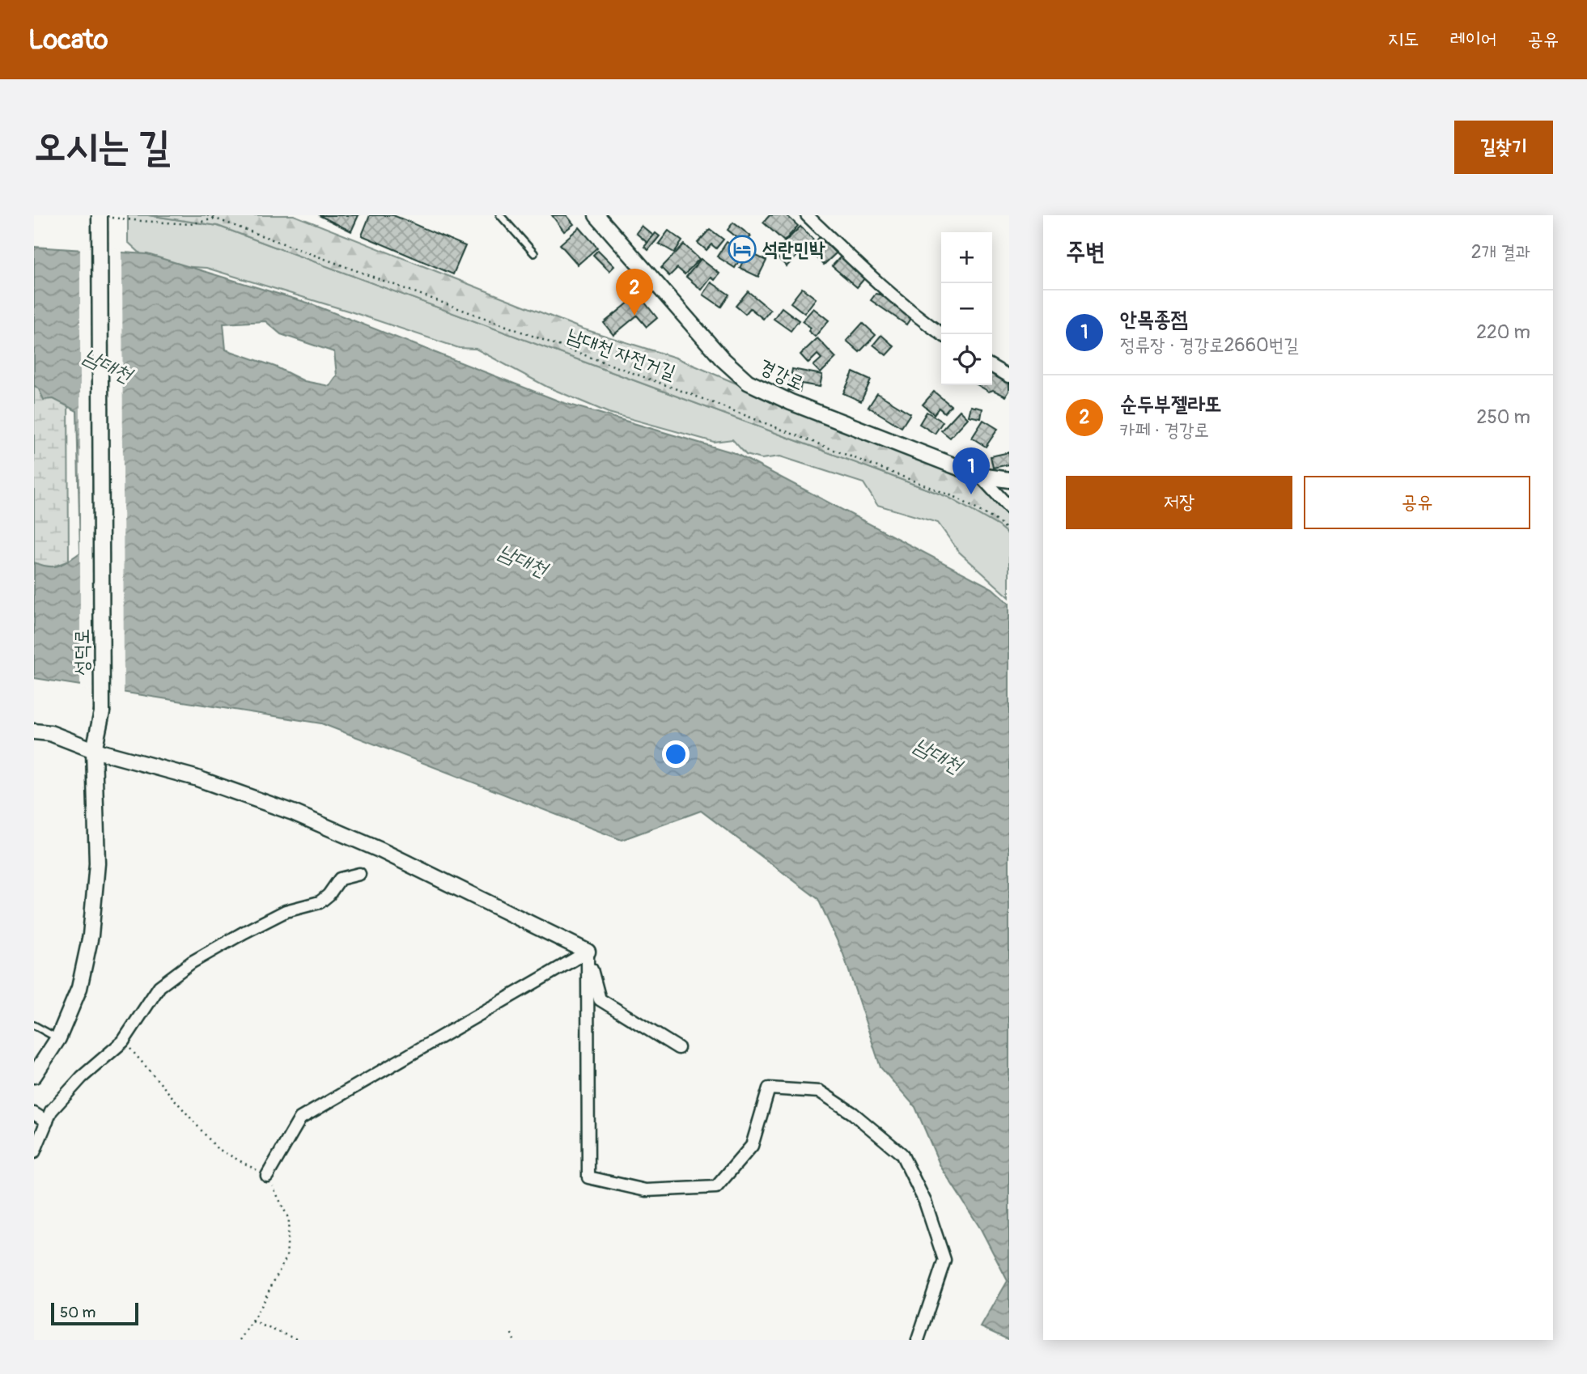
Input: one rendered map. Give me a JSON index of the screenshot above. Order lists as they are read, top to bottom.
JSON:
{
  "streets": {
    "street": ["경강로", "성덕로"],
    "path": ["남대천 자전거길"]
  },
  "water": ["남대천"],
  "places": {
    "hotel": ["석란민박"]
  },
  "scale_bar": "50 m",
  "page": {
    "header": "Locato",
    "nav": ["지도", "레이어", "공유"],
    "buttons": [
      "길찾기",
      ["저장", "공유"]
    ],
    "title": "오시는 길",
    "heading": ["주변", "2개 결과"],
    "map_buttons": ["+", "−"],
    "pins": ["2", "1"],
    "list": [
      {
        "mark": "1",
        "name": "안목종점",
        "note": "정류장 · 경강로2660번길",
        "value": "220 m"
      },
      {
        "mark": "2",
        "name": "순두부젤라또",
        "note": "카페 · 경강로",
        "value": "250 m"
      }
    ],
    "scale": "50 m"
  }
}
